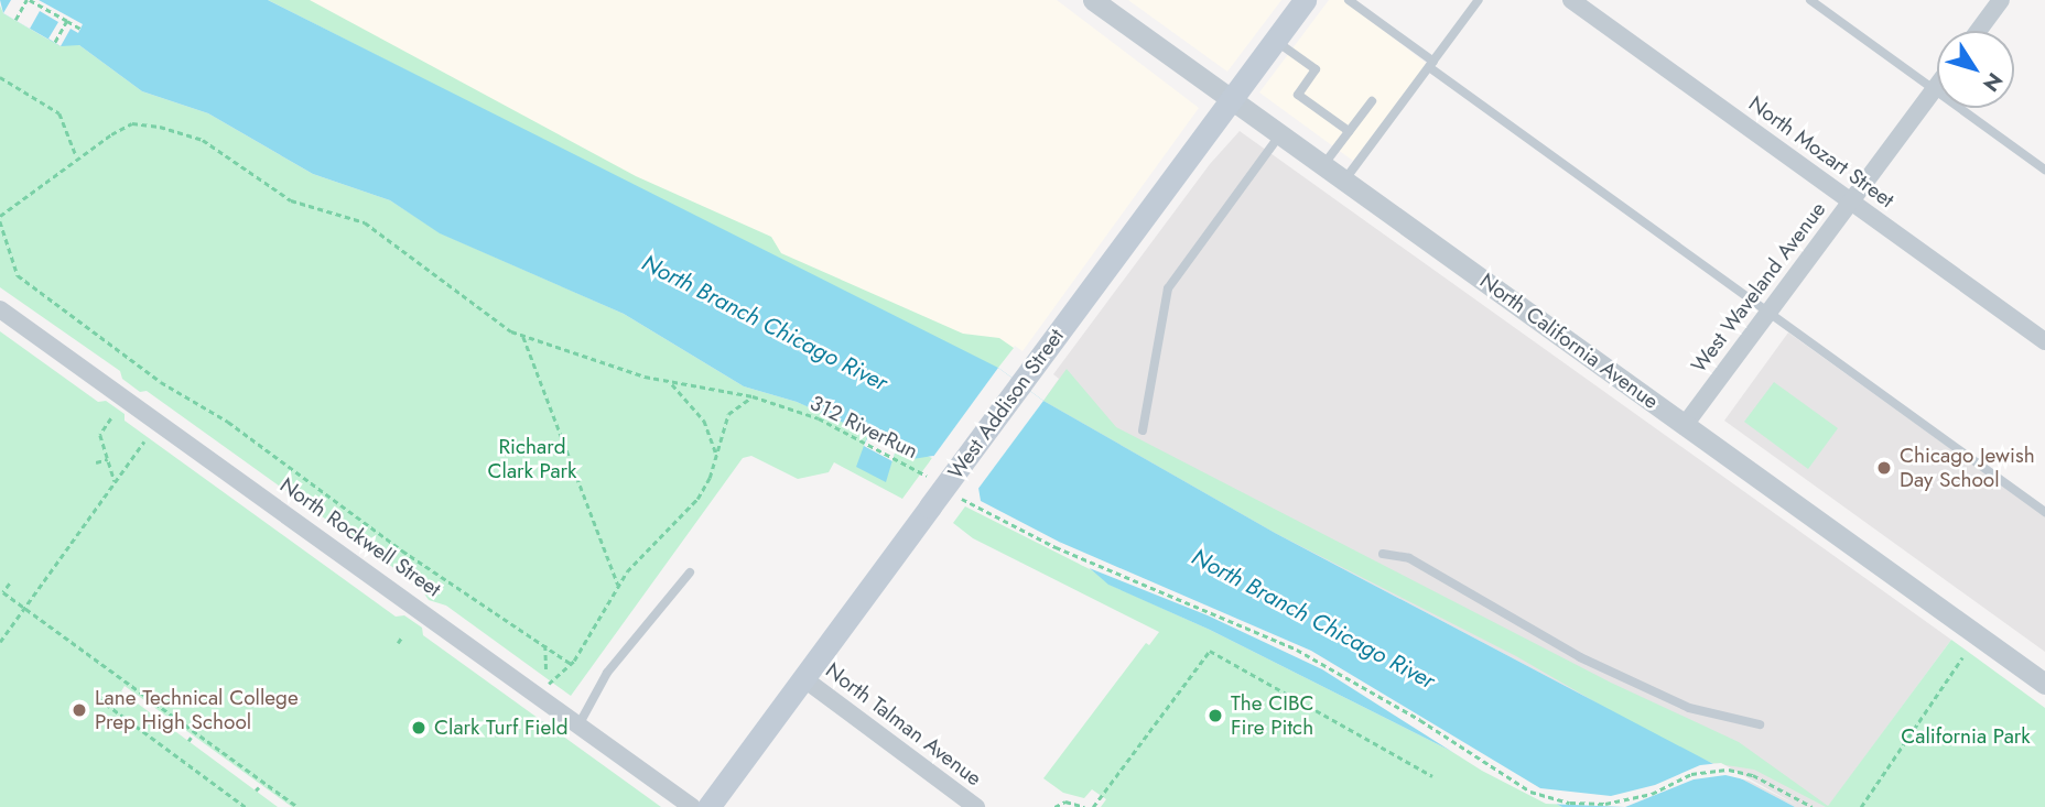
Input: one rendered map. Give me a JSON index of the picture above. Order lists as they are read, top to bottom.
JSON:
{
  "streets": {
    "main road": ["West Addison Street"],
    "street": [
      "North Mozart Street",
      "West Waveland Avenue",
      "North California Avenue",
      "North Rockwell Street",
      "North Talman Avenue"
    ],
    "path": ["312 RiverRun"]
  },
  "crossings": [
    ["North Mozart Street", "West Waveland Avenue"],
    ["West Waveland Avenue", "North California Avenue"],
    ["North California Avenue", "West Addison Street"],
    ["West Addison Street", "North Talman Avenue"]
  ],
  "water": ["North Branch Chicago River"],
  "parks": ["Richard Clark Park", "California Park"],
  "places": [
    "Chicago Jewish Day School",
    "Lane Technical College Prep High School",
    "The CIBC Fire Pitch",
    "Clark Turf Field"
  ],
  "north": "bottom right"
}
